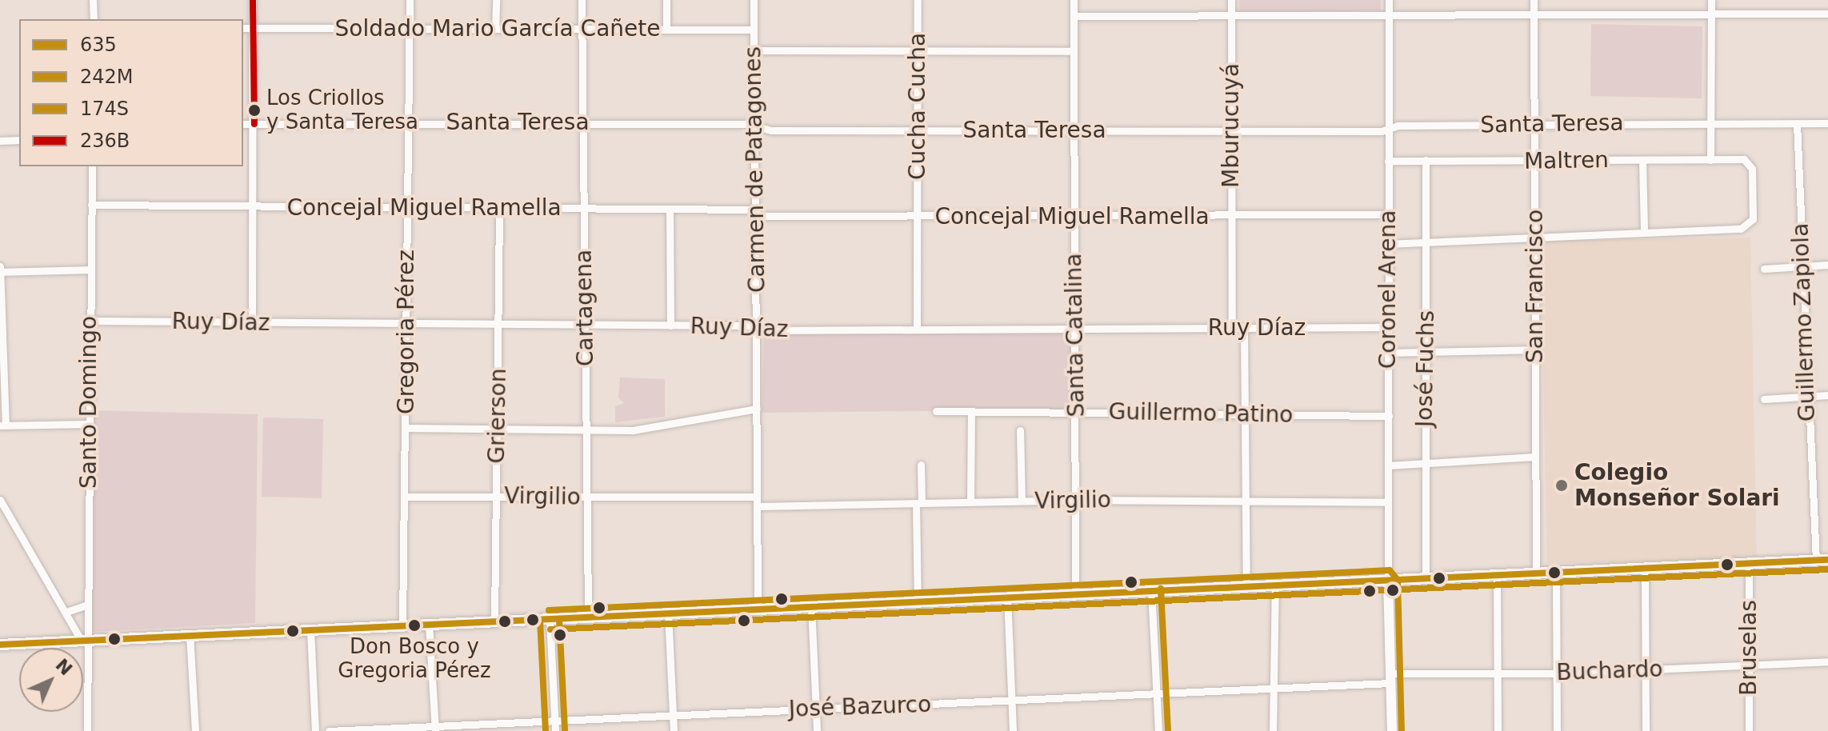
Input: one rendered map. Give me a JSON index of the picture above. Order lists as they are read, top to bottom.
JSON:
{
  "streets": {
    "street": [
      "Soldado Mario García Cañete",
      "Cucha Cucha",
      "Santa Teresa",
      "Mburucuyá",
      "Maltren",
      "Carmen de Patagones",
      "Concejal Miguel Ramella",
      "San Francisco",
      "Coronel Arena",
      "Cartagena",
      "Ruy Díaz",
      "Guillermo Zapiola",
      "Gregoria Pérez",
      "Santa Catalina",
      "José Fuchs",
      "Santo Domingo",
      "Guillermo Patino",
      "Grierson",
      "Virgilio",
      "Bruselas",
      "Buchardo",
      "José Bazurco"
    ]
  },
  "crossings": [
    ["Soldado Mario García Cañete", "Carmen de Patagones"],
    ["Soldado Mario García Cañete", "Cartagena"],
    ["Soldado Mario García Cañete", "Gregoria Pérez"],
    ["Cucha Cucha", "Santa Teresa"],
    ["Cucha Cucha", "Concejal Miguel Ramella"],
    ["Cucha Cucha", "Ruy Díaz"],
    ["Santa Teresa", "Mburucuyá"],
    ["Santa Teresa", "Carmen de Patagones"],
    ["Santa Teresa", "San Francisco"],
    ["Santa Teresa", "Coronel Arena"],
    ["Santa Teresa", "Cartagena"],
    ["Santa Teresa", "Guillermo Zapiola"],
    ["Santa Teresa", "Gregoria Pérez"],
    ["Santa Teresa", "Santa Catalina"],
    ["Mburucuyá", "Concejal Miguel Ramella"],
    ["Mburucuyá", "Ruy Díaz"],
    ["Maltren", "San Francisco"],
    ["Maltren", "Coronel Arena"],
    ["Maltren", "José Fuchs"],
    ["Carmen de Patagones", "Concejal Miguel Ramella"],
    ["Carmen de Patagones", "Ruy Díaz"],
    ["Carmen de Patagones", "Virgilio"],
    ["Concejal Miguel Ramella", "Coronel Arena"],
    ["Concejal Miguel Ramella", "Cartagena"],
    ["Concejal Miguel Ramella", "Gregoria Pérez"],
    ["Concejal Miguel Ramella", "Santa Catalina"],
    ["Concejal Miguel Ramella", "Santo Domingo"],
    ["Concejal Miguel Ramella", "Grierson"],
    ["Coronel Arena", "Ruy Díaz"],
    ["Coronel Arena", "Guillermo Patino"],
    ["Coronel Arena", "Virgilio"],
    ["Cartagena", "Ruy Díaz"],
    ["Cartagena", "Virgilio"],
    ["Ruy Díaz", "Gregoria Pérez"],
    ["Ruy Díaz", "Santa Catalina"],
    ["Ruy Díaz", "Santo Domingo"],
    ["Ruy Díaz", "Grierson"],
    ["Gregoria Pérez", "Virgilio"],
    ["Santa Catalina", "Guillermo Patino"],
    ["Santa Catalina", "Virgilio"],
    ["Grierson", "Virgilio"],
    ["Bruselas", "Buchardo"],
    ["Buchardo", "José Bazurco"]
  ],
  "places": ["Los Criollos y Santa Teresa", "Colegio Monseñor Solari", "Don Bosco y Gregoria Pérez"],
  "lines": [
    "transit line 236B",
    "transit line 635",
    "transit line 242M",
    "transit line 174S"
  ],
  "legend": [
    "635",
    "242M",
    "174S",
    "236B"
  ],
  "north": "top right"
}
